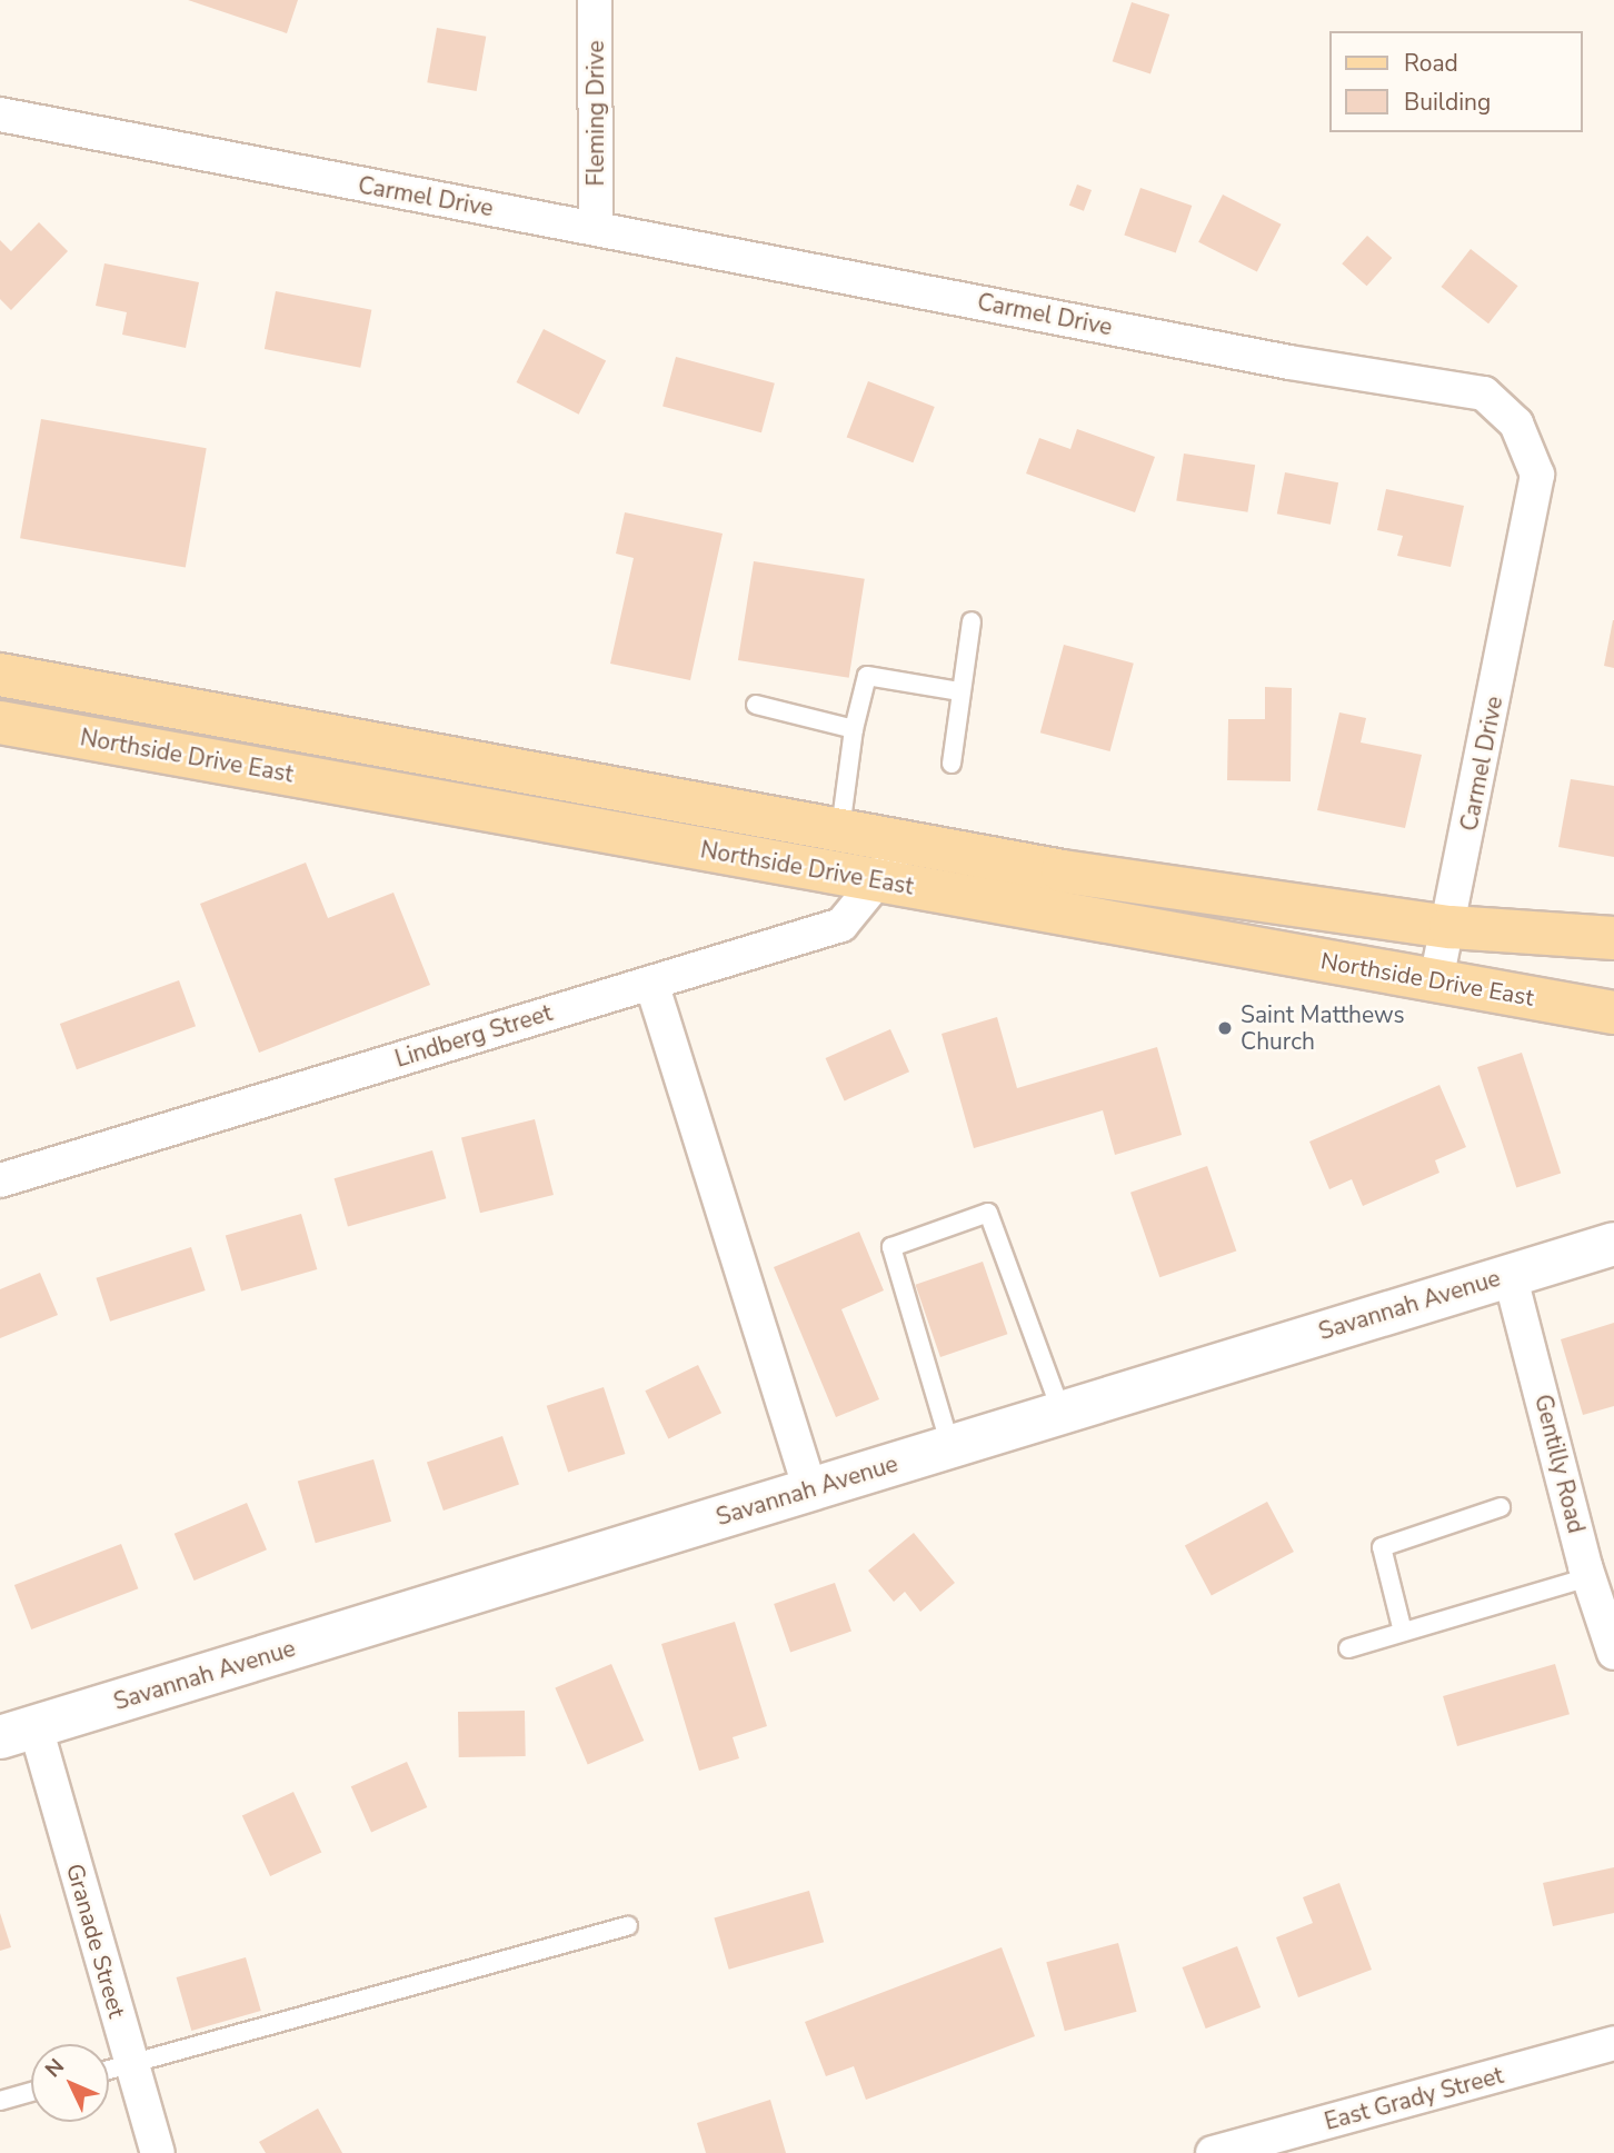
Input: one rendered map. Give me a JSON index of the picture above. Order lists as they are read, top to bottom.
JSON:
{
  "streets": {
    "main road": ["Northside Drive East"],
    "street": [
      "Fleming Drive",
      "Carmel Drive",
      "Lindberg Street",
      "Savannah Avenue",
      "Gentilly Road",
      "Granade Street",
      "East Grady Street"
    ]
  },
  "crossings": [
    ["Fleming Drive", "Carmel Drive"],
    ["Carmel Drive", "Northside Drive East"],
    ["Northside Drive East", "Lindberg Street"],
    ["Savannah Avenue", "Gentilly Road"],
    ["Savannah Avenue", "Granade Street"]
  ],
  "places": ["Saint Matthews Church"],
  "legend": ["Road", "Building"],
  "north": "top left"
}
